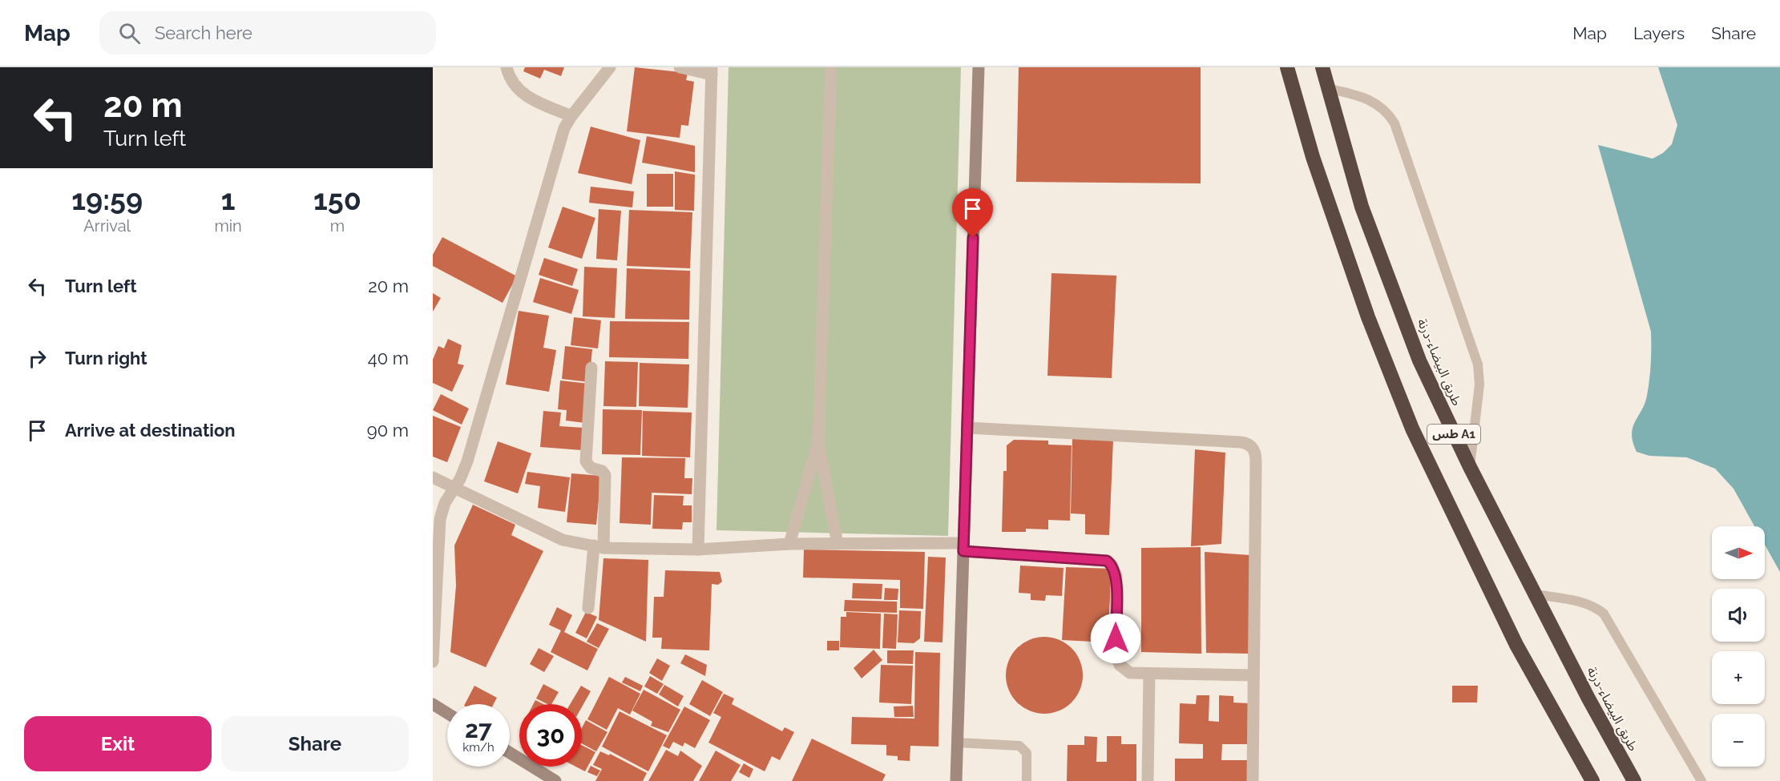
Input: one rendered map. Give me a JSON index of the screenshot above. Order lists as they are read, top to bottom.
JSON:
{
  "streets": {
    "highway": ["طريق البيضاء-درنة", "طس A1"]
  },
  "north": "right",
  "page": {
    "header": "Map",
    "search": "Search here",
    "nav": ["Map", "Layers", "Share"],
    "turn": ["20 m", "Turn left"],
    "eta": [
      "19:59",
      "Arrival",
      "1",
      "min",
      "150",
      "m"
    ],
    "list": [
      {
        "name": "Turn left",
        "value": "20 m"
      },
      {
        "name": "Turn right",
        "value": "40 m"
      },
      {
        "name": "Arrive at destination",
        "value": "90 m"
      }
    ],
    "map_buttons": ["+", "−"],
    "speed": "27 km/h",
    "limit": "30",
    "buttons": ["Exit", "Share"]
  }
}
